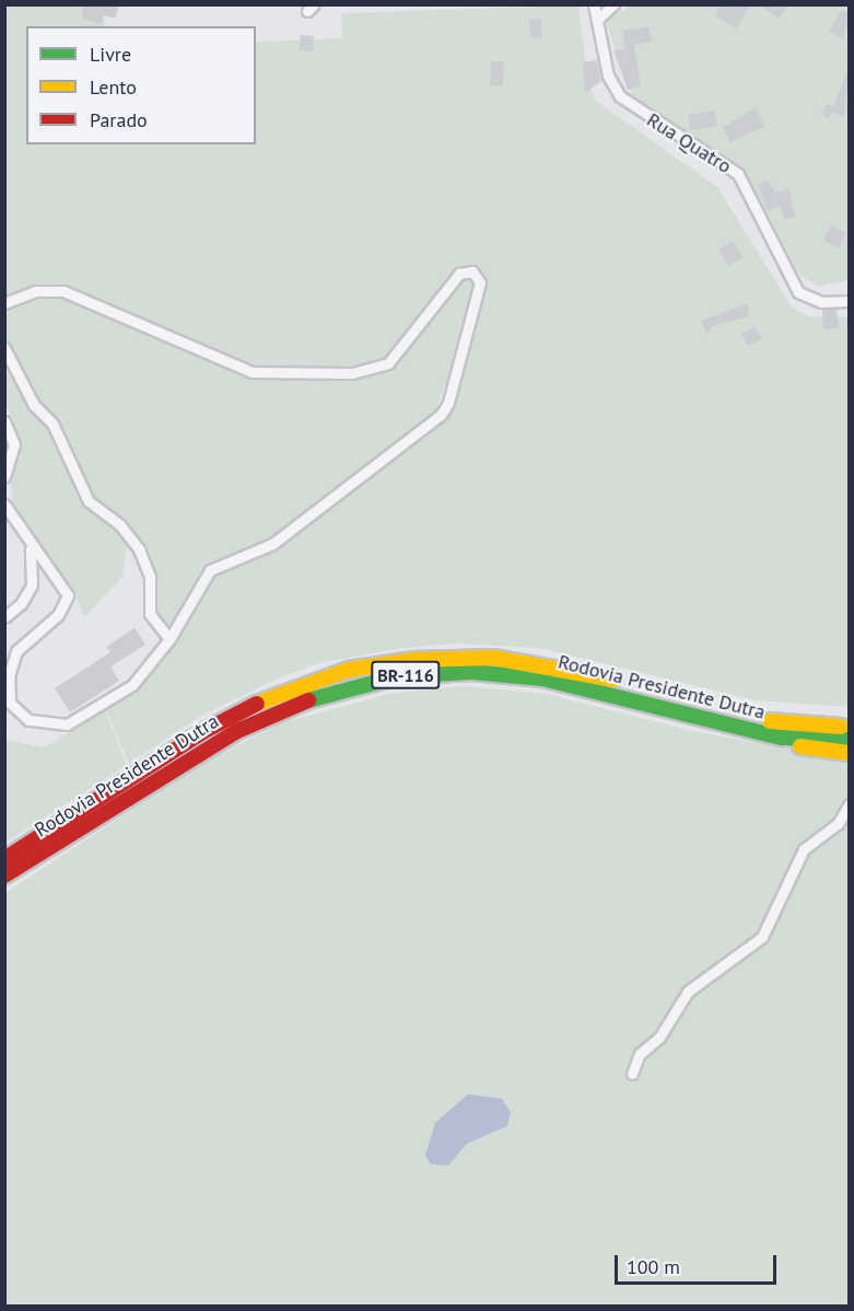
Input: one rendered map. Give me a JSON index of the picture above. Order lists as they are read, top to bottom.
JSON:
{
  "streets": {
    "main road": ["BR-116", "Rodovia Presidente Dutra"],
    "street": ["Rua Quatro"]
  },
  "legend": ["Livre", "Lento", "Parado"],
  "scale_bar": "100 m"
}
